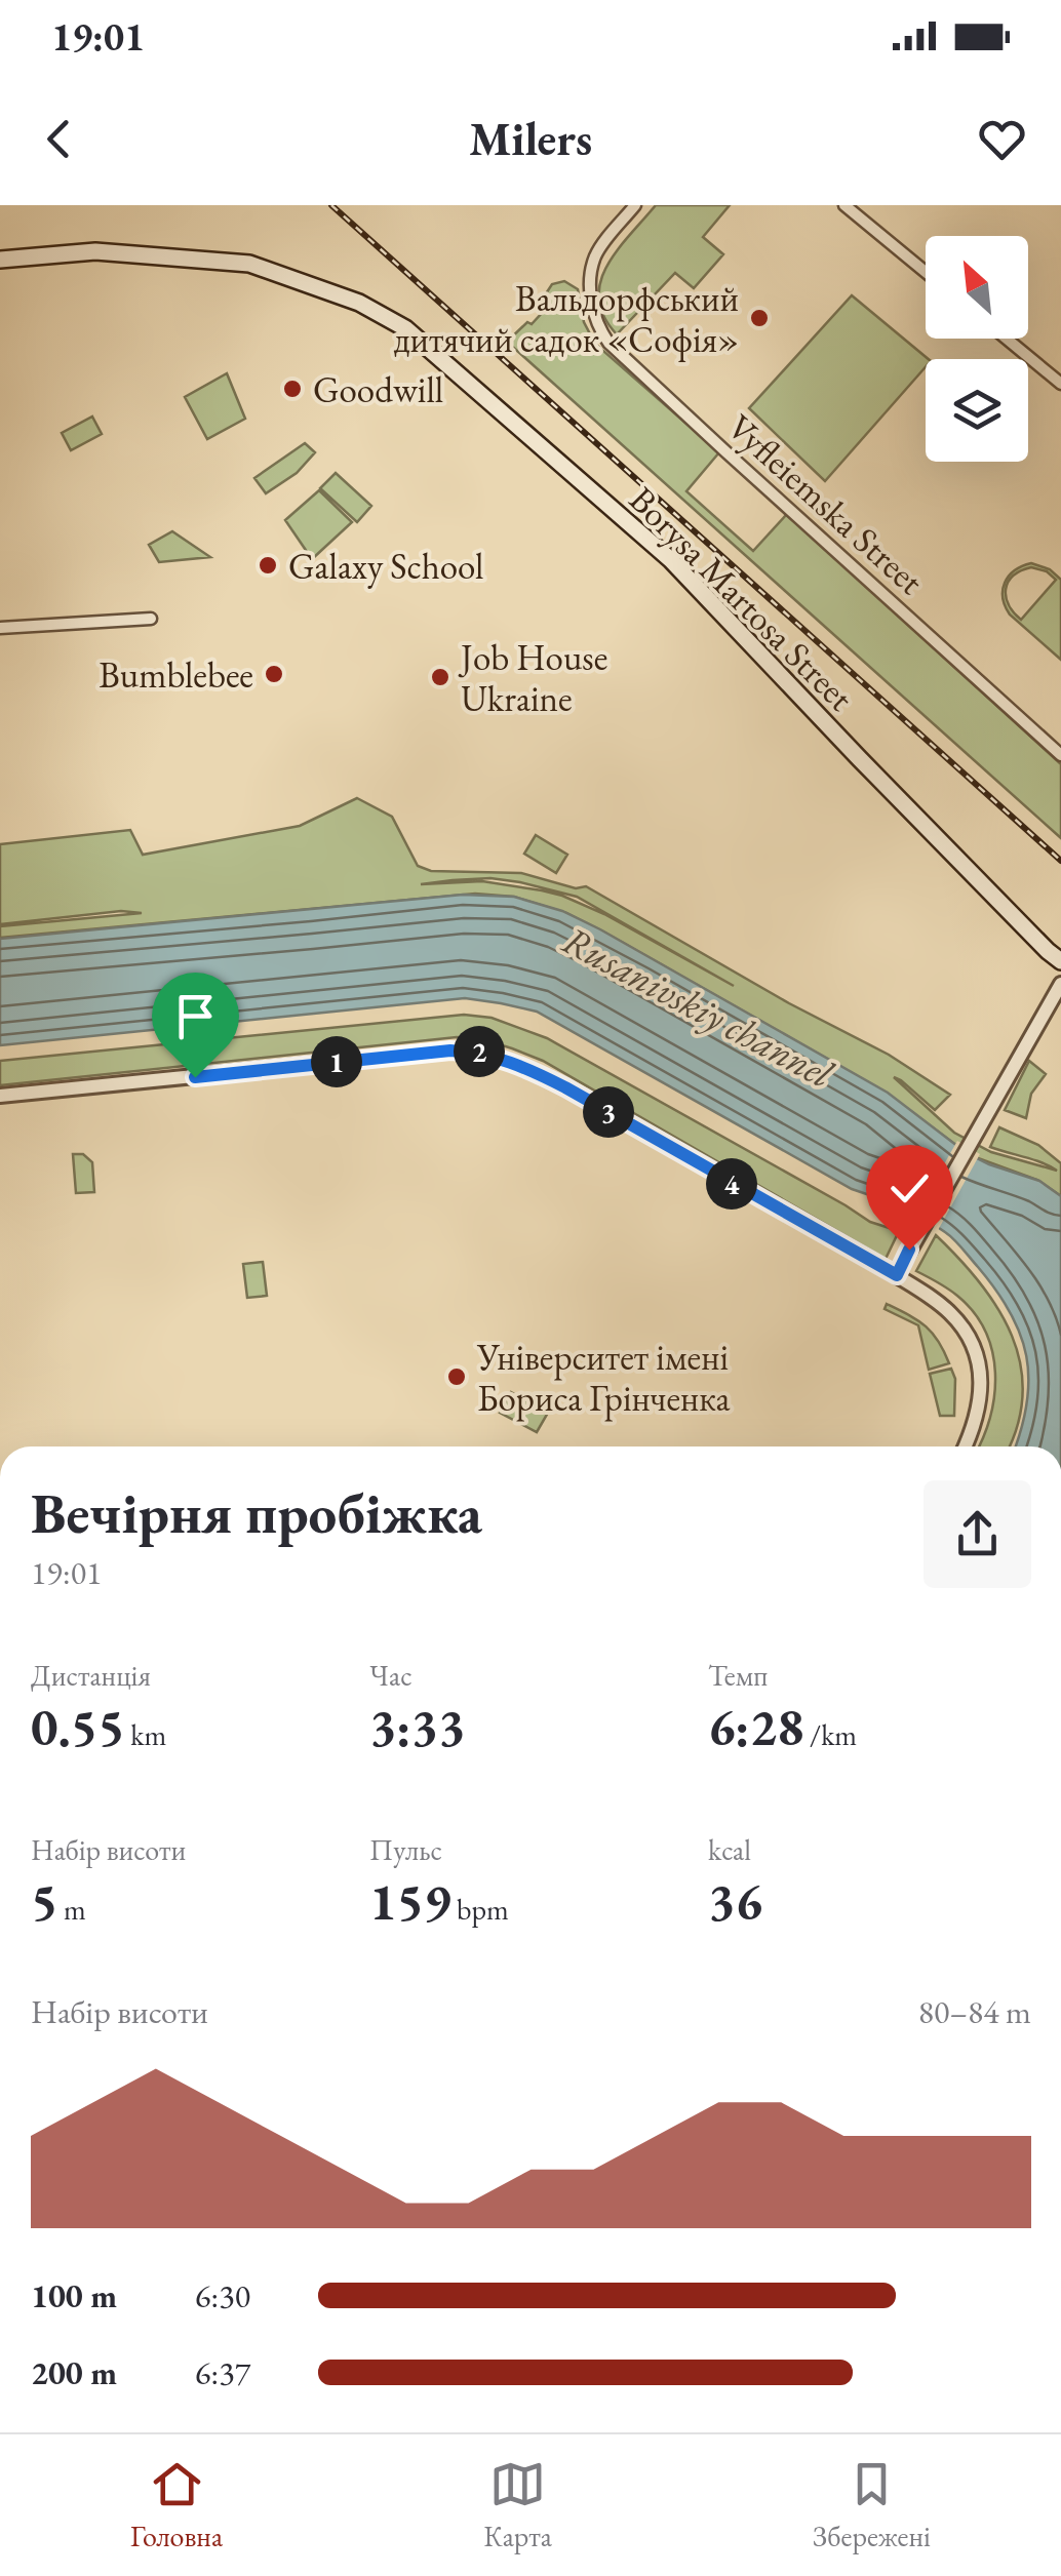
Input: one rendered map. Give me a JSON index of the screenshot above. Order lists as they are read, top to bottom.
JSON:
{
  "streets": {
    "main road": ["Borysa Martosa Street"],
    "street": ["Vyfleiemska Street"]
  },
  "water": ["Rusanivskiy channel"],
  "places": [
    "Вальдорфський дитячий садок «Софія»",
    "Goodwill",
    "Galaxy School",
    "Bumblebee",
    "Job House Ukraine",
    "Університет імені Бориса Грінченка"
  ],
  "north": "top left",
  "page": {
    "status": "19:01",
    "header": "Milers",
    "pins": [
      "2",
      "1",
      "3",
      "4"
    ],
    "heading": ["Вечірня пробіжка", "19:01"],
    "stats": [
      ["Дистанція", "0.55 km"],
      ["Час", "3:33"],
      ["Темп", "6:28 /km"],
      ["Набір висоти", "5 m"],
      ["Пульс", "159 bpm"],
      ["kcal", "36"]
    ],
    "chart": ["Набір висоти", "80–84 m"],
    "list": [
      {
        "name": "100 m",
        "note": "6:30"
      },
      {
        "name": "200 m",
        "note": "6:37"
      }
    ],
    "tabs": ["Головна", "Карта", "Збережені"]
  }
}
